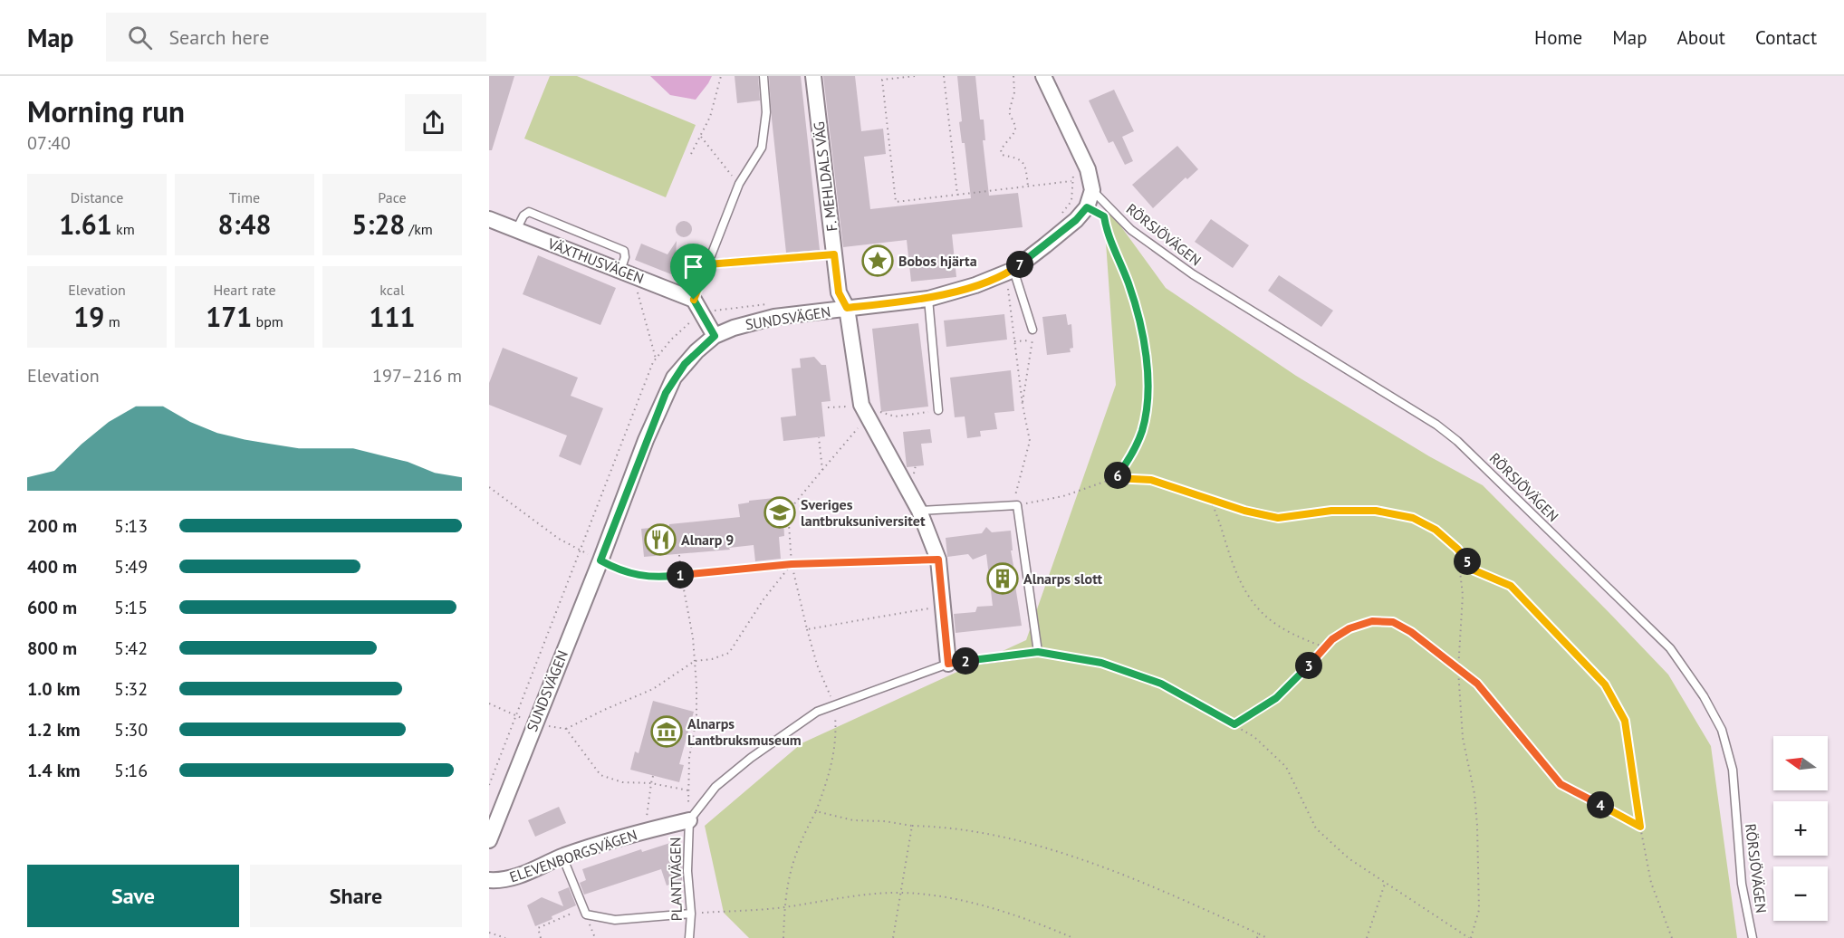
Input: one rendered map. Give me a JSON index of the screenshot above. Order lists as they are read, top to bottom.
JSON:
{
  "streets": {
    "street": [
      "F. MEHLDALS VÄG",
      "VÄXTHUSVÄGEN",
      "SUNDSVÄGEN",
      "ELEVENBORGSVÄGEN"
    ],
    "lane": ["RÖRSJÖVÄGEN", "PLANTVÄGEN"]
  },
  "crossings": [
    ["F. MEHLDALS VÄG", "SUNDSVÄGEN"],
    ["RÖRSJÖVÄGEN", "SUNDSVÄGEN"],
    ["ELEVENBORGSVÄGEN", "PLANTVÄGEN"]
  ],
  "places": {
    "place": ["Bobos hjärta"],
    "school or university": ["Sveriges lantbruksuniversitet"],
    "restaurant": ["Alnarp 9"],
    "building": ["Alnarps slott"],
    "museum": ["Alnarps Lantbruksmuseum"]
  },
  "north": "left",
  "page": {
    "header": "Map",
    "search": "Search here",
    "nav": [
      "Home",
      "Map",
      "About",
      "Contact"
    ],
    "heading": ["Morning run", "07:40"],
    "stats": [
      ["Distance", "1.61 km"],
      ["Time", "8:48"],
      ["Pace", "5:28 /km"],
      ["Elevation", "19 m"],
      ["Heart rate", "171 bpm"],
      ["kcal", "111"]
    ],
    "pins": [
      "7",
      "6",
      "5",
      "1",
      "2",
      "3",
      "4"
    ],
    "chart": ["Elevation", "197–216 m"],
    "list": [
      {
        "name": "200 m",
        "note": "5:13"
      },
      {
        "name": "400 m",
        "note": "5:49"
      },
      {
        "name": "600 m",
        "note": "5:15"
      },
      {
        "name": "800 m",
        "note": "5:42"
      },
      {
        "name": "1.0 km",
        "note": "5:32"
      },
      {
        "name": "1.2 km",
        "note": "5:30"
      },
      {
        "name": "1.4 km",
        "note": "5:16"
      }
    ],
    "map_buttons": ["+", "−"],
    "buttons": ["Save", "Share"]
  }
}
